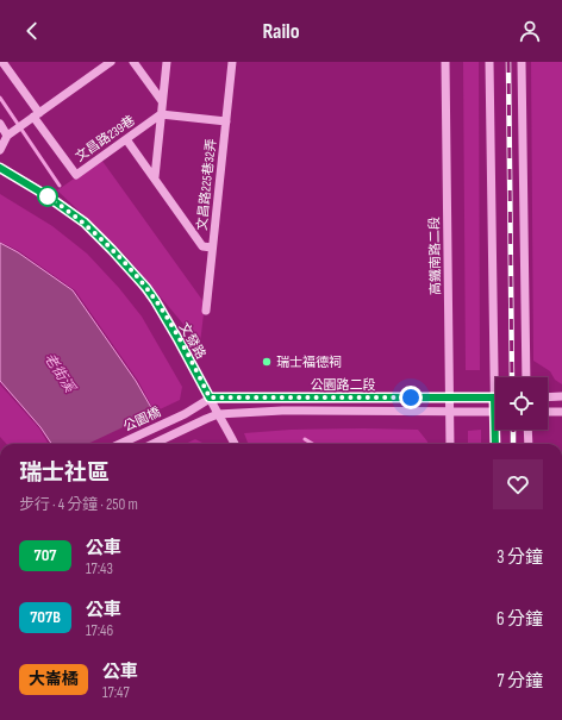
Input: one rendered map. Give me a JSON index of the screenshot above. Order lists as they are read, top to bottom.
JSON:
{
  "streets": {
    "street": [
      "文昌路239巷",
      "文昌路225巷32弄",
      "高鐵南路二段",
      "文發路",
      "公園路二段",
      "公園橋"
    ]
  },
  "crossings": [
    ["高鐵南路二段", "公園路二段"],
    ["文發路", "公園路二段"],
    ["文發路", "公園橋"],
    ["公園路二段", "公園橋"]
  ],
  "water": ["老街溪"],
  "places": ["瑞士福德祠"],
  "lines": ["bus line 707"],
  "page": {
    "header": "Railo",
    "heading": ["瑞士社區", "步行 · 4 分鐘 · 250 m"],
    "list": [
      {
        "mark": "707",
        "name": "公車",
        "note": "17:43",
        "value": "3 分鐘"
      },
      {
        "mark": "707B",
        "name": "公車",
        "note": "17:46",
        "value": "6 分鐘"
      },
      {
        "mark": "大崙橘",
        "name": "公車",
        "note": "17:47",
        "value": "7 分鐘"
      }
    ]
  }
}
